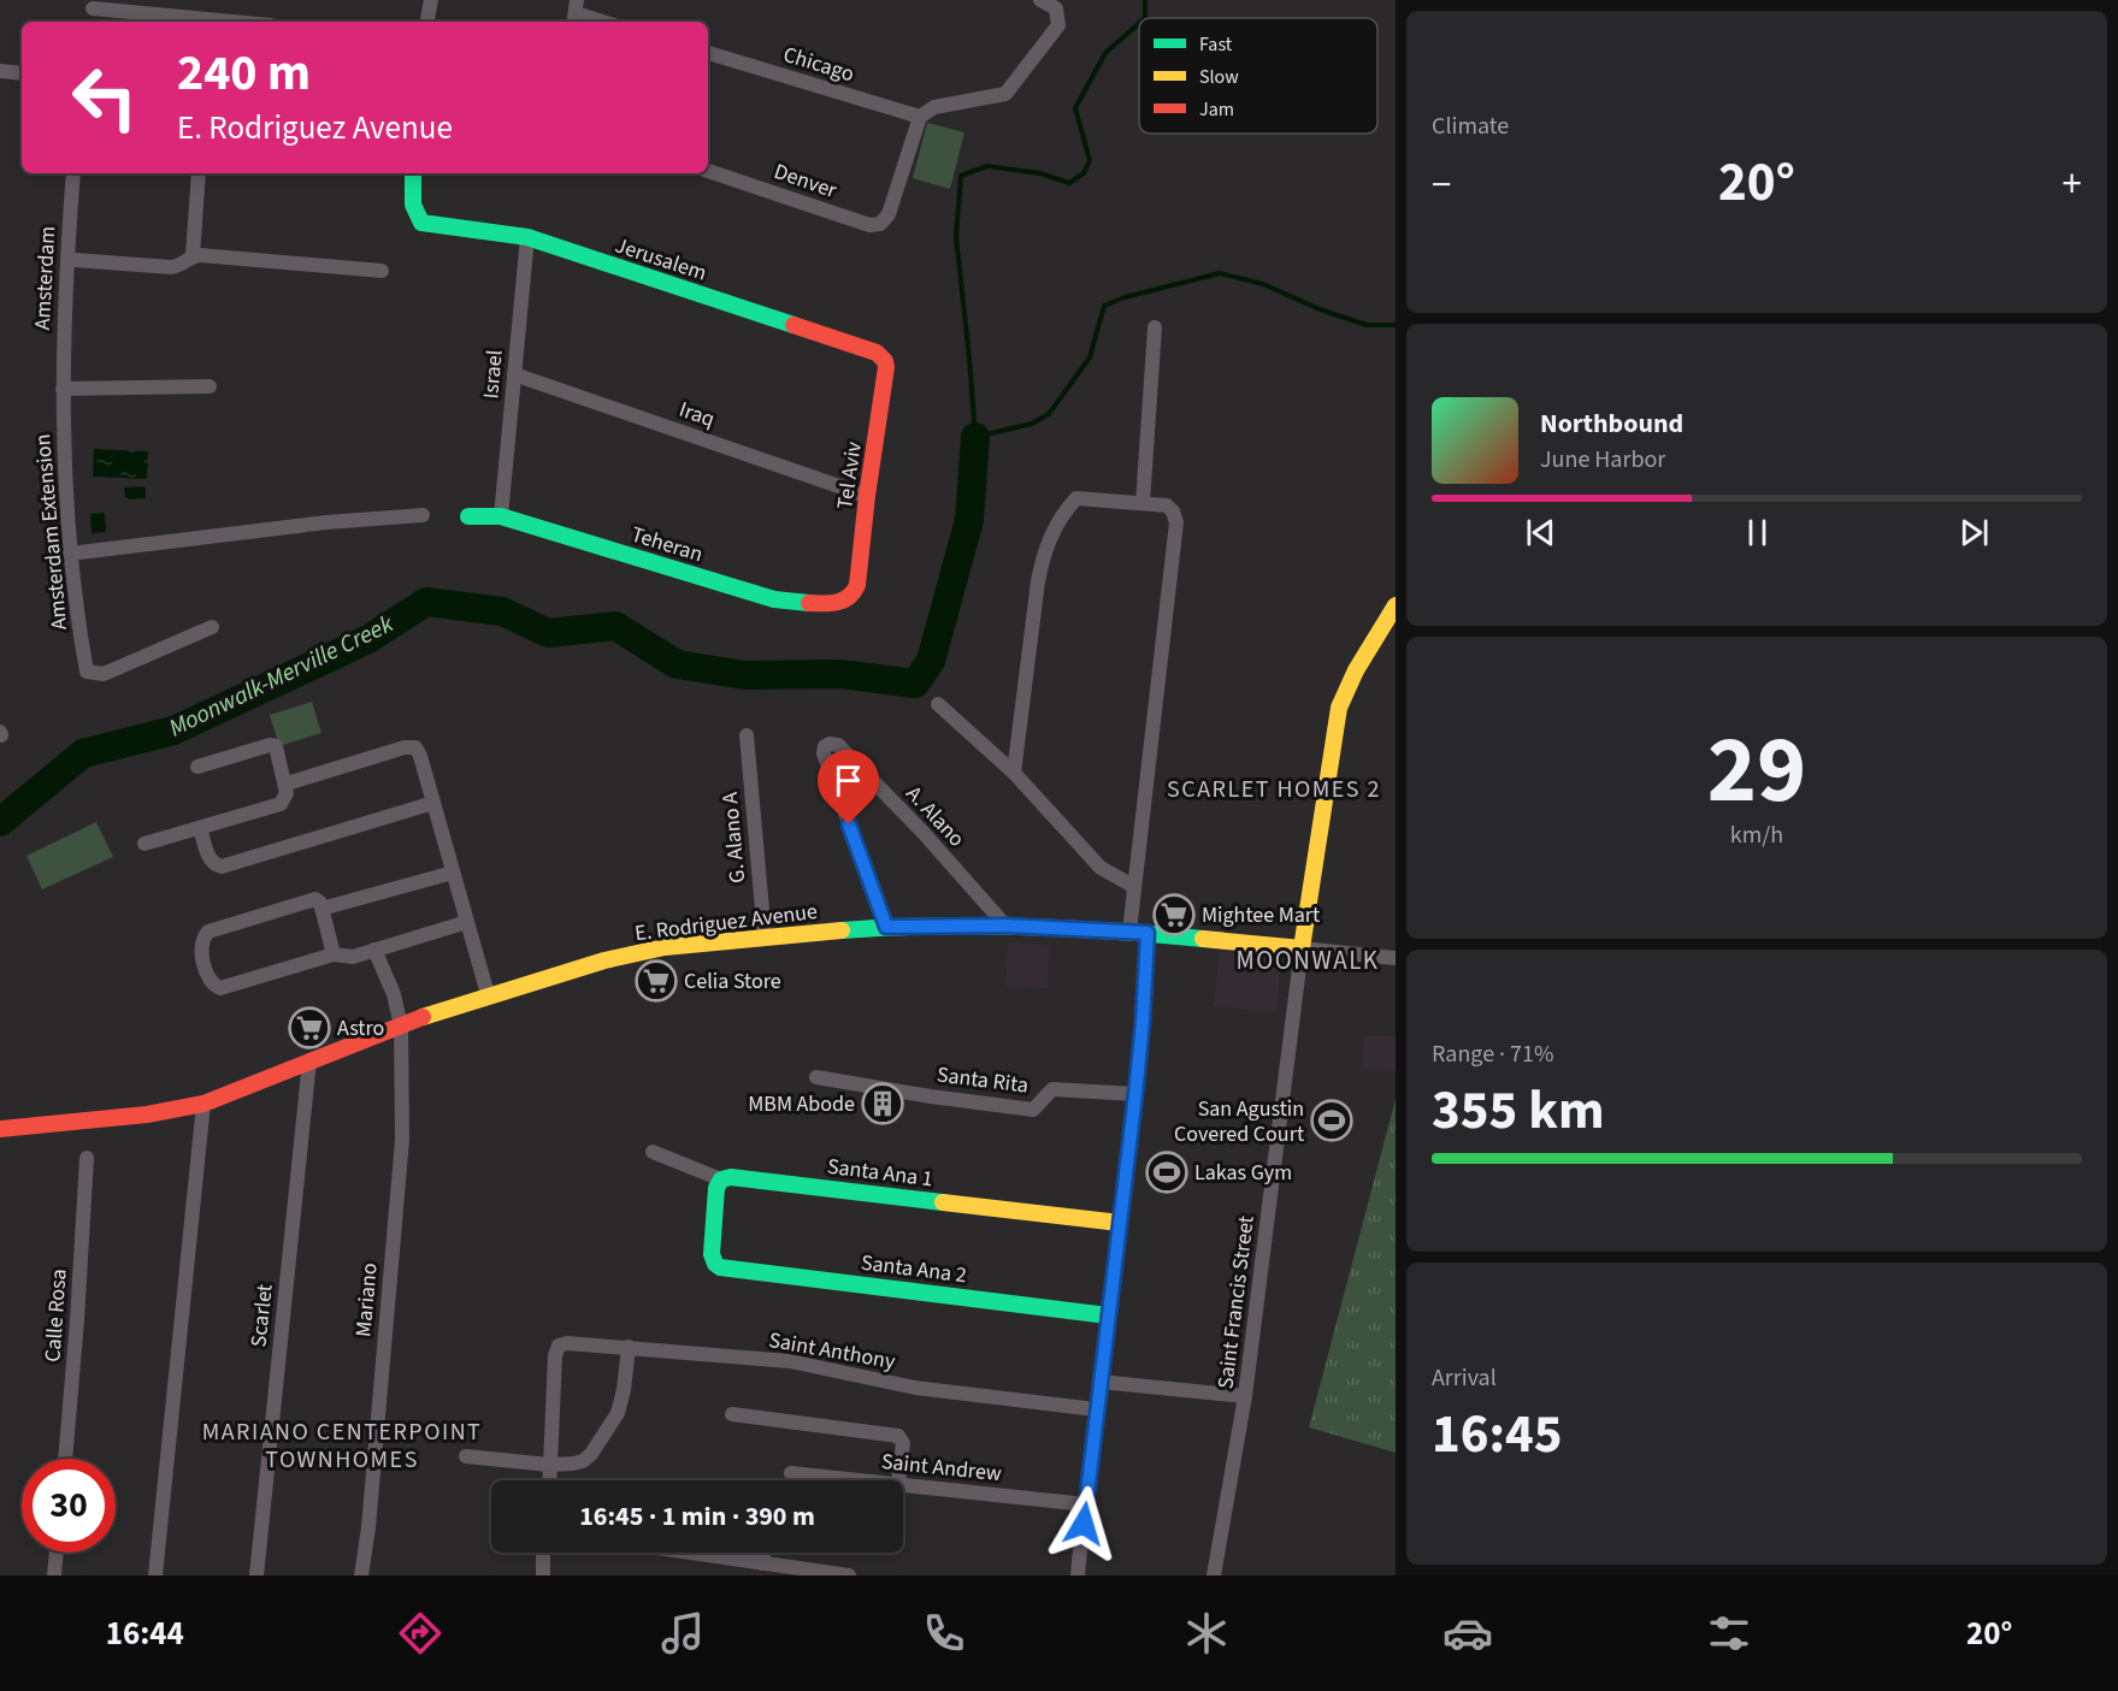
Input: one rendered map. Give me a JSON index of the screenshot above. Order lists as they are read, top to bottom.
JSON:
{
  "streets": {
    "street": [
      "Chicago",
      "Denver",
      "Jerusalem",
      "Amsterdam",
      "Israel",
      "Iraq",
      "Tel Aviv",
      "Amsterdam Extension",
      "Teheran",
      "A. Alano",
      "G. Alano A",
      "E. Rodriguez Avenue",
      "Santa Rita",
      "Santa Ana 1",
      "Santa Ana 2",
      "Mariano",
      "Saint Francis Street",
      "Calle Rosa",
      "Scarlet",
      "Saint Anthony",
      "Saint Andrew"
    ]
  },
  "crossings": [
    ["Chicago", "Denver"],
    ["Jerusalem", "Israel"],
    ["Jerusalem", "Tel Aviv"],
    ["Amsterdam", "Amsterdam Extension"],
    ["Israel", "Iraq"],
    ["Israel", "Teheran"],
    ["Iraq", "Tel Aviv"],
    ["Tel Aviv", "Teheran"],
    ["A. Alano", "E. Rodriguez Avenue"],
    ["G. Alano A", "E. Rodriguez Avenue"],
    ["E. Rodriguez Avenue", "Mariano"],
    ["E. Rodriguez Avenue", "Saint Francis Street"],
    ["E. Rodriguez Avenue", "Scarlet"],
    ["Santa Ana 1", "Santa Ana 2"]
  ],
  "districts": ["SCARLET HOMES 2", "MOONWALK", "MARIANO CENTERPOINT TOWNHOMES"],
  "water": ["Moonwalk-Merville Creek"],
  "places": {
    "supermarket": ["Mightee Mart", "Celia Store", "Astro"],
    "building": ["MBM Abode"],
    "sports": ["San Agustin Covered Court", "Lakas Gym"]
  },
  "legend": ["Fast", "Slow", "Jam"],
  "page": {
    "tile": [
      "Climate",
      ["29", "km/h"],
      ["Range · 71%", "355 km"],
      ["Arrival", "16:45"]
    ],
    "turn": ["240 m", "E. Rodriguez Avenue"],
    "heat": ["−", "20°", "+"],
    "song": ["Northbound", "June Harbor"],
    "limit": "30",
    "trip": "16:45 · 1 min · 390 m",
    "tabs": ["16:44", "20°"]
  }
}
